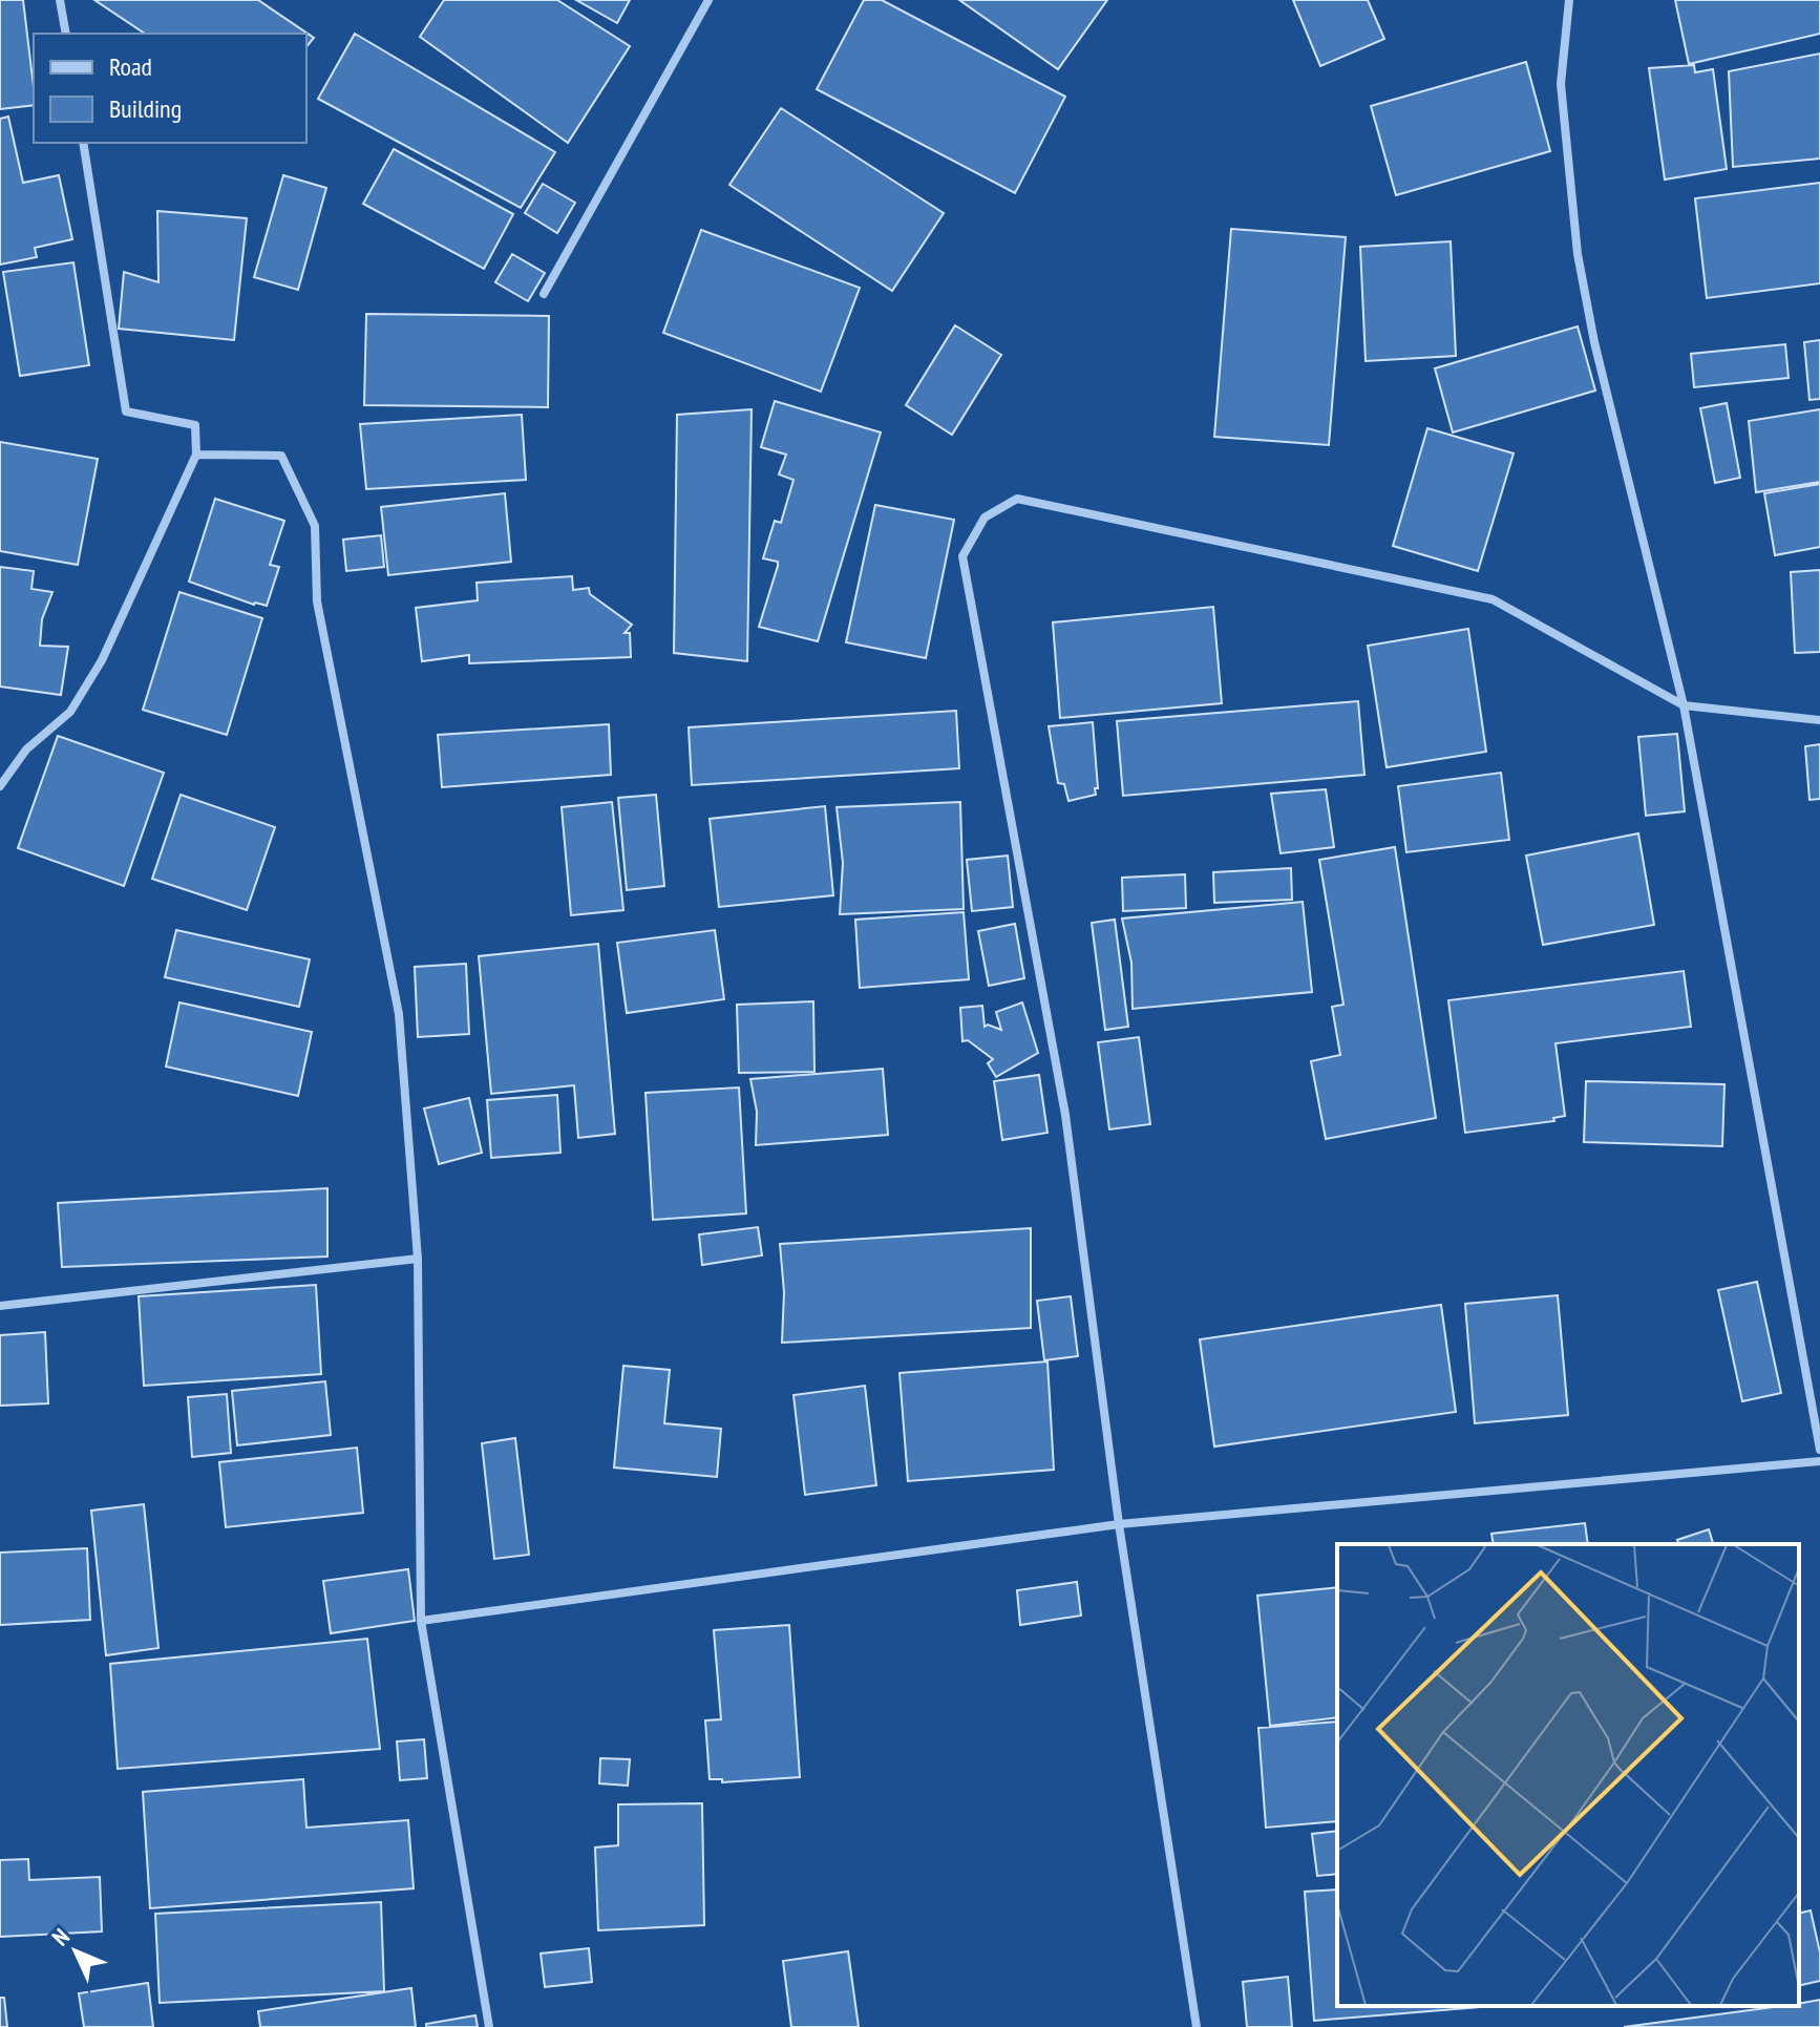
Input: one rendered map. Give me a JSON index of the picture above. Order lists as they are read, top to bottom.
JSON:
{
  "legend": ["Road", "Building"],
  "north": "top left"
}
